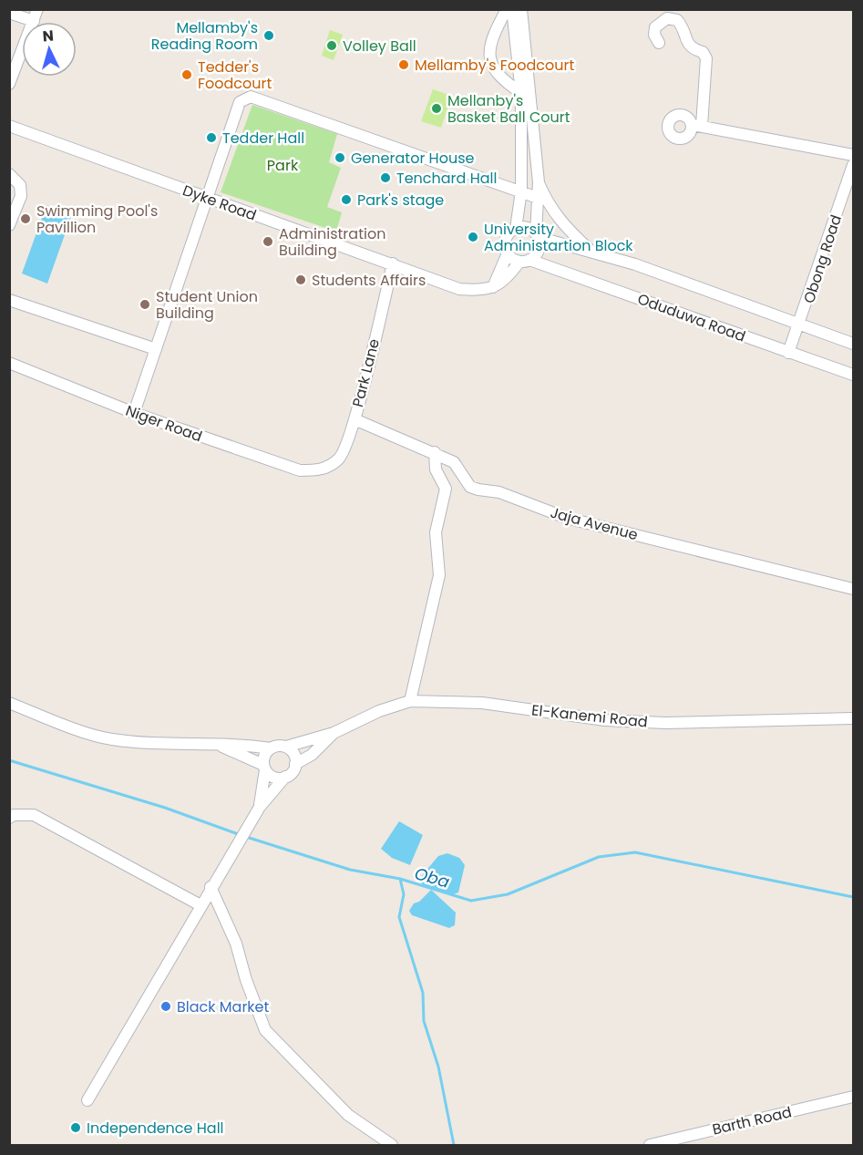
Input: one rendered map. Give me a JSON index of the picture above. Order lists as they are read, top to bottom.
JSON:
{
  "streets": {
    "street": [
      "Dyke Road",
      "Obong Road",
      "Oduduwa Road",
      "Park Lane",
      "Niger Road",
      "Jaja Avenue",
      "El-Kanemi Road",
      "Barth Road"
    ]
  },
  "crossings": [
    ["Dyke Road", "Park Lane"],
    ["Obong Road", "Oduduwa Road"],
    ["Park Lane", "Niger Road"],
    ["Park Lane", "Jaja Avenue"]
  ],
  "water": ["Oba"],
  "parks": ["Park"],
  "places": [
    "Mellamby's Reading Room",
    "Volley Ball",
    "Mellamby's Foodcourt",
    "Tedder's Foodcourt",
    "Mellanby's Basket Ball Court",
    "Tedder Hall",
    "Generator House",
    "Tenchard Hall",
    "Park's stage",
    "Swimming Pool's Pavillion",
    "University Administartion Block",
    "Administration Building",
    "Students Affairs",
    "Student Union Building",
    "Black Market",
    "Independence Hall"
  ],
  "north": "top"
}
